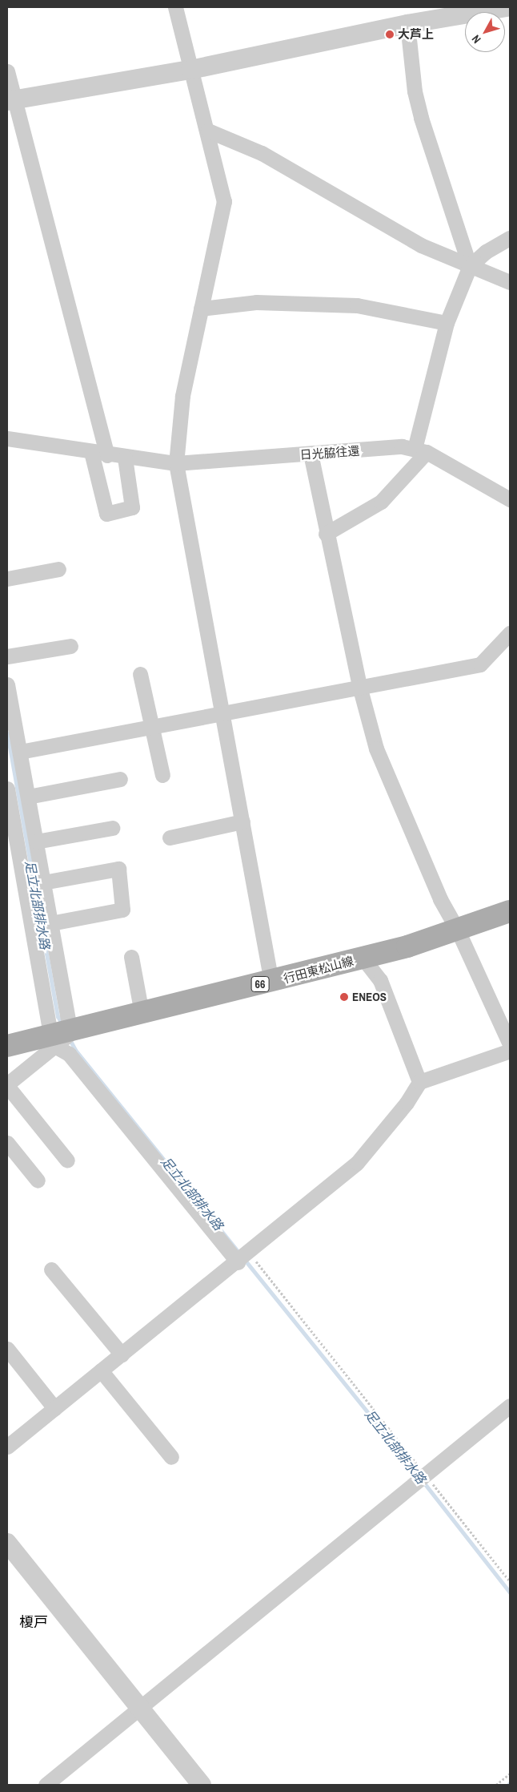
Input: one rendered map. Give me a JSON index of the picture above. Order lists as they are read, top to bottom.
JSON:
{
  "streets": {
    "main road": ["行田東松山線", "66"],
    "street": ["日光脇往還"]
  },
  "districts": ["榎戸"],
  "water": ["足立北部排水路"],
  "places": ["大芦上", "ENEOS"],
  "north": "bottom left"
}
